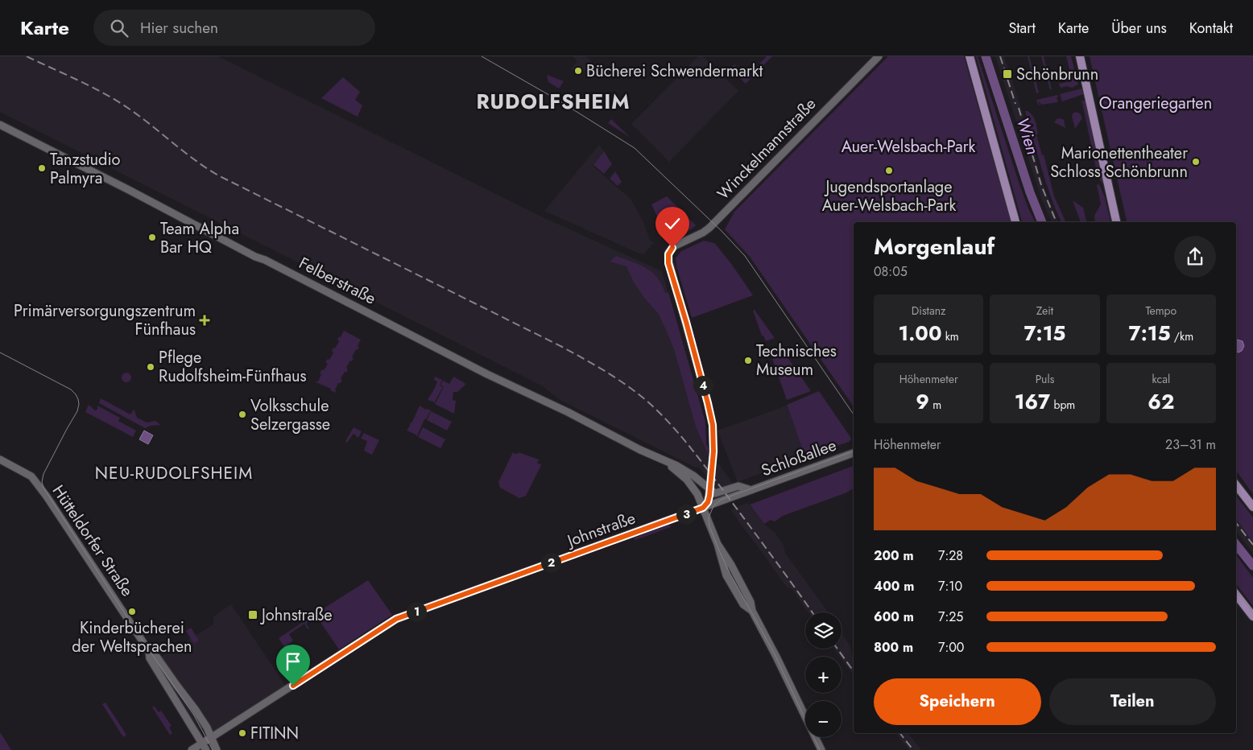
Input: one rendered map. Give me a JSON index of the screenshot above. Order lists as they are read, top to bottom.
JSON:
{
  "streets": {
    "main road": [
      "Winckelmannstraße",
      "Felberstraße",
      "Schloßallee",
      "Johnstraße",
      "Hütteldorfer Straße"
    ]
  },
  "crossings": [
    ["Winckelmannstraße", "Felberstraße"],
    ["Winckelmannstraße", "Schloßallee"],
    ["Felberstraße", "Schloßallee"],
    ["Felberstraße", "Johnstraße"],
    ["Schloßallee", "Johnstraße"],
    ["Johnstraße", "Hütteldorfer Straße"]
  ],
  "districts": ["RUDOLFSHEIM", "NEU-RUDOLFSHEIM"],
  "water": ["Wien"],
  "parks": ["Orangeriegarten", "Auer-Welsbach-Park"],
  "places": {
    "other": [
      "Bücherei Schwendermarkt",
      "Marionettentheater Schloss Schönbrunn",
      "Tanzstudio Palmyra",
      "Jugendsportanlage Auer-Welsbach-Park",
      "Team Alpha Bar HQ",
      "Technisches Museum",
      "Pflege Rudolfsheim-Fünfhaus",
      "Volksschule Selzergasse",
      "Kinderbücherei der Weltsprachen",
      "FITINN"
    ],
    "transit": ["Schönbrunn", "Johnstraße"],
    "health": ["Primärversorgungszentrum Fünfhaus"]
  },
  "page": {
    "header": "Karte",
    "search": "Hier suchen",
    "nav": [
      "Start",
      "Karte",
      "Über uns",
      "Kontakt"
    ],
    "heading": ["Morgenlauf", "08:05"],
    "stats": [
      ["Distanz", "1.00 km"],
      ["Zeit", "7:15"],
      ["Tempo", "7:15 /km"],
      ["Höhenmeter", "9 m"],
      ["Puls", "167 bpm"],
      ["kcal", "62"]
    ],
    "pins": [
      "4",
      "3",
      "2",
      "1"
    ],
    "chart": ["Höhenmeter", "23–31 m"],
    "list": [
      {
        "name": "200 m",
        "note": "7:28"
      },
      {
        "name": "400 m",
        "note": "7:10"
      },
      {
        "name": "600 m",
        "note": "7:25"
      },
      {
        "name": "800 m",
        "note": "7:00"
      }
    ],
    "map_buttons": ["+", "−"],
    "buttons": ["Speichern", "Teilen"]
  }
}
